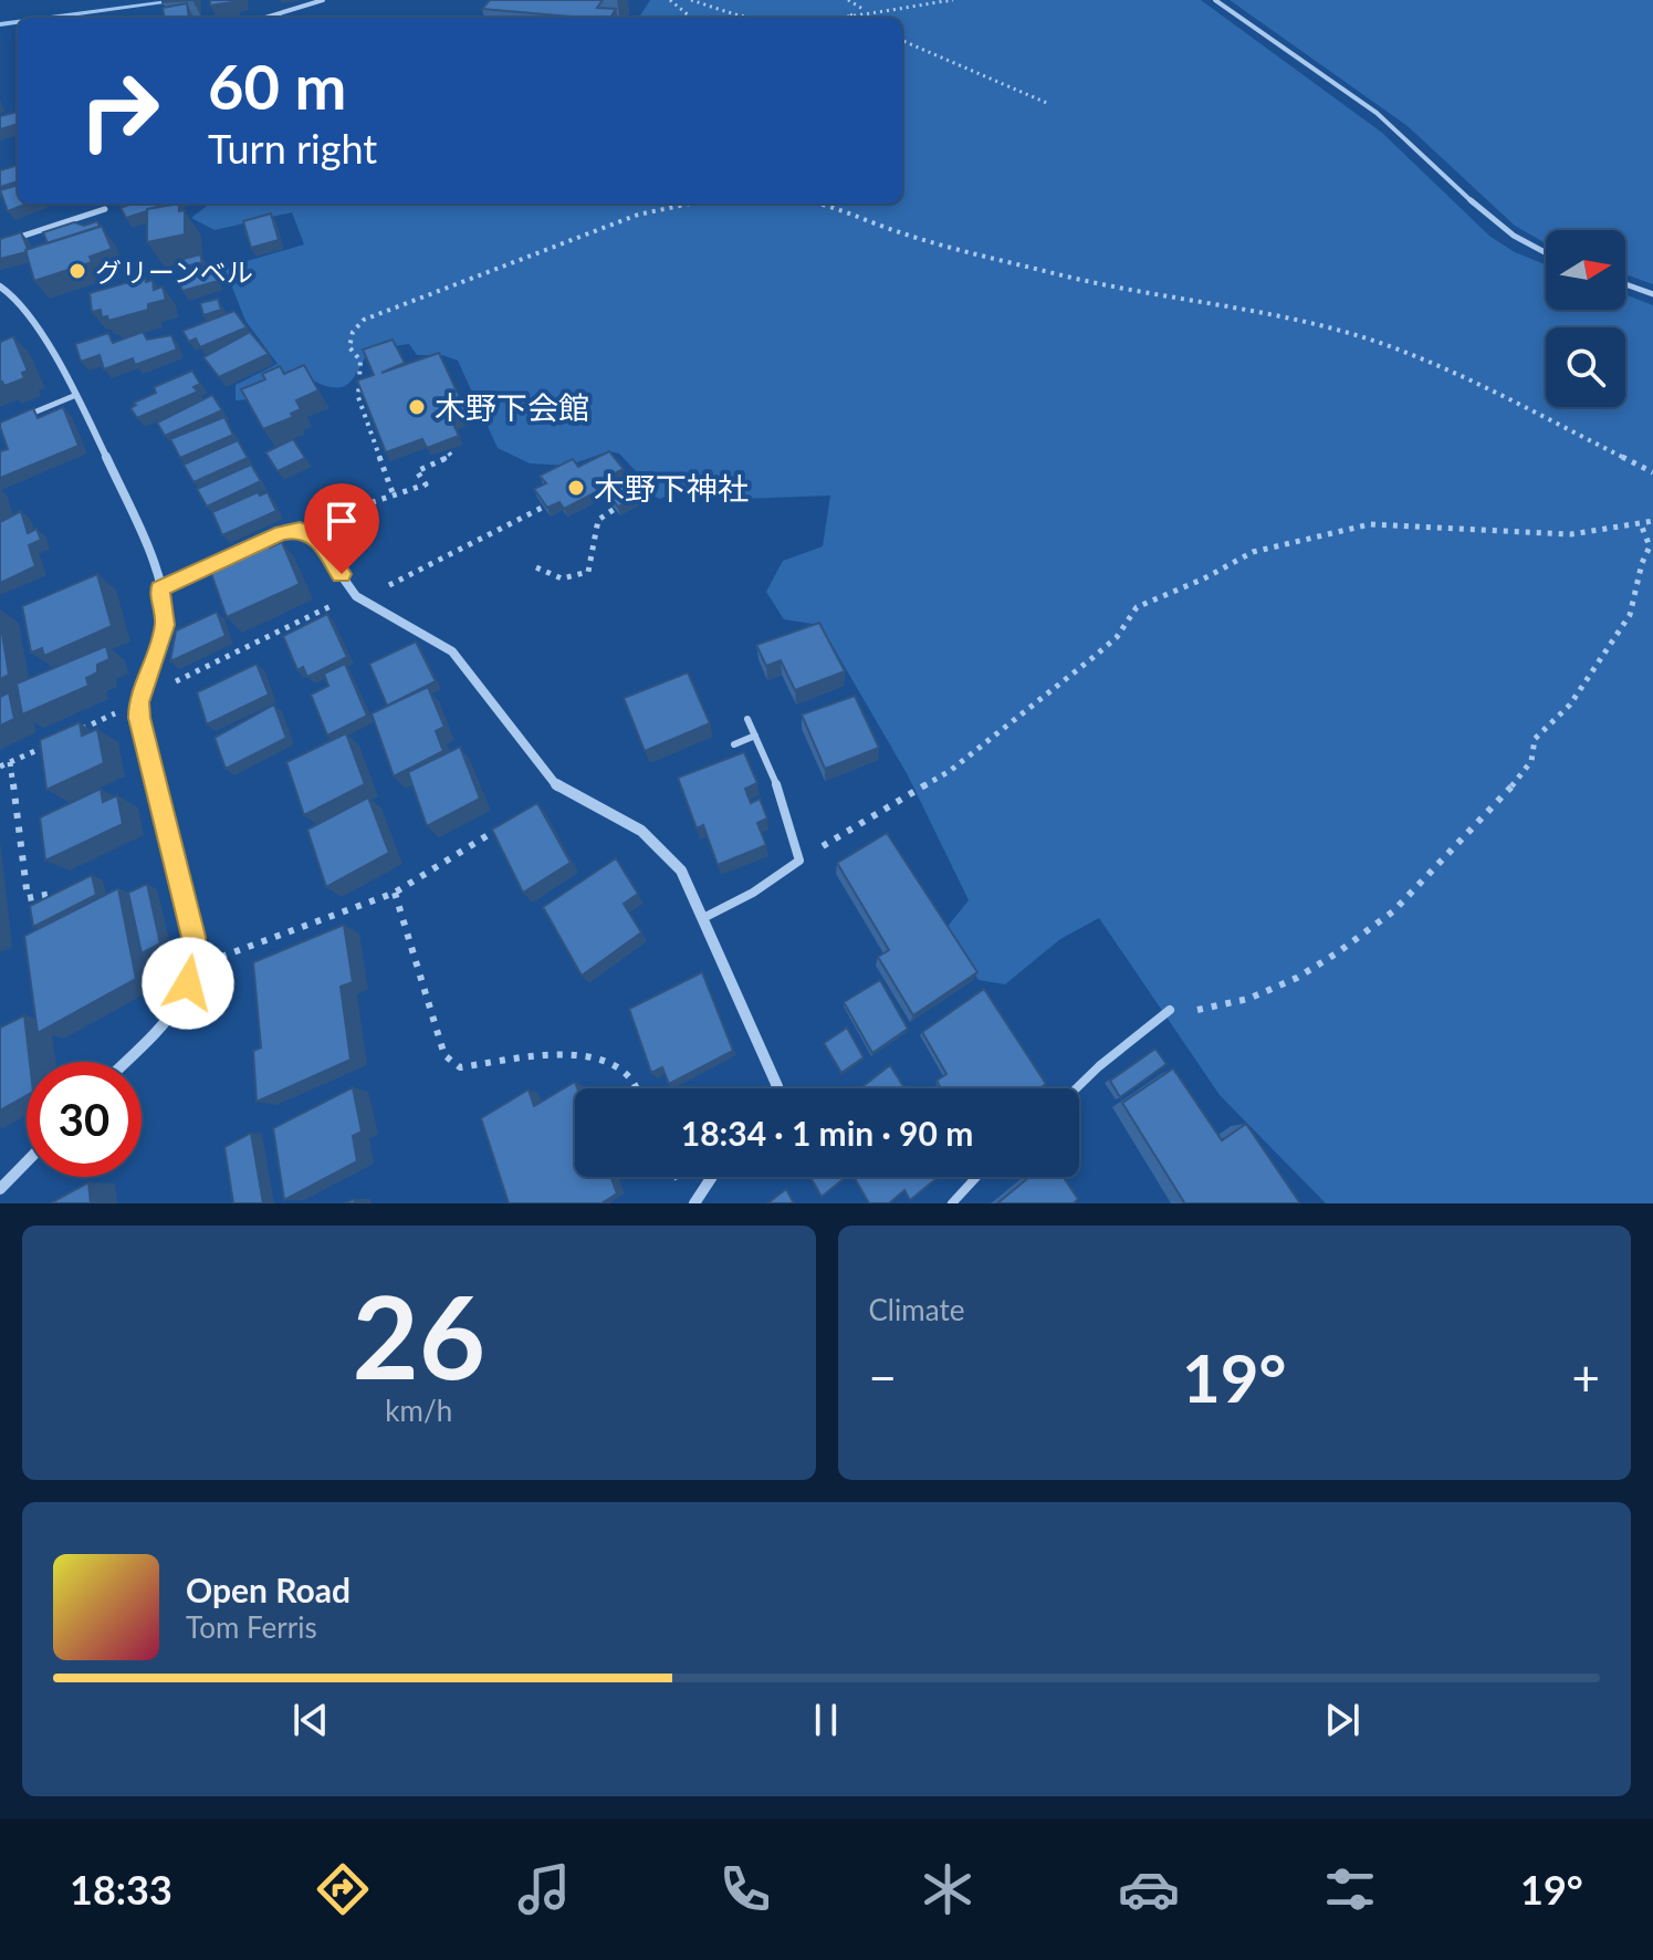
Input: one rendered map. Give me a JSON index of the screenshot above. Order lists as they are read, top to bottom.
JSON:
{
  "places": ["グリーンベル", "木野下会館", "木野下神社"],
  "north": "right",
  "page": {
    "turn": ["60 m", "Turn right"],
    "limit": "30",
    "trip": "18:34 · 1 min · 90 m",
    "tile": [
      ["26", "km/h"],
      "Climate"
    ],
    "heat": ["−", "19°", "+"],
    "song": ["Open Road", "Tom Ferris"],
    "tabs": ["18:33", "19°"]
  }
}
